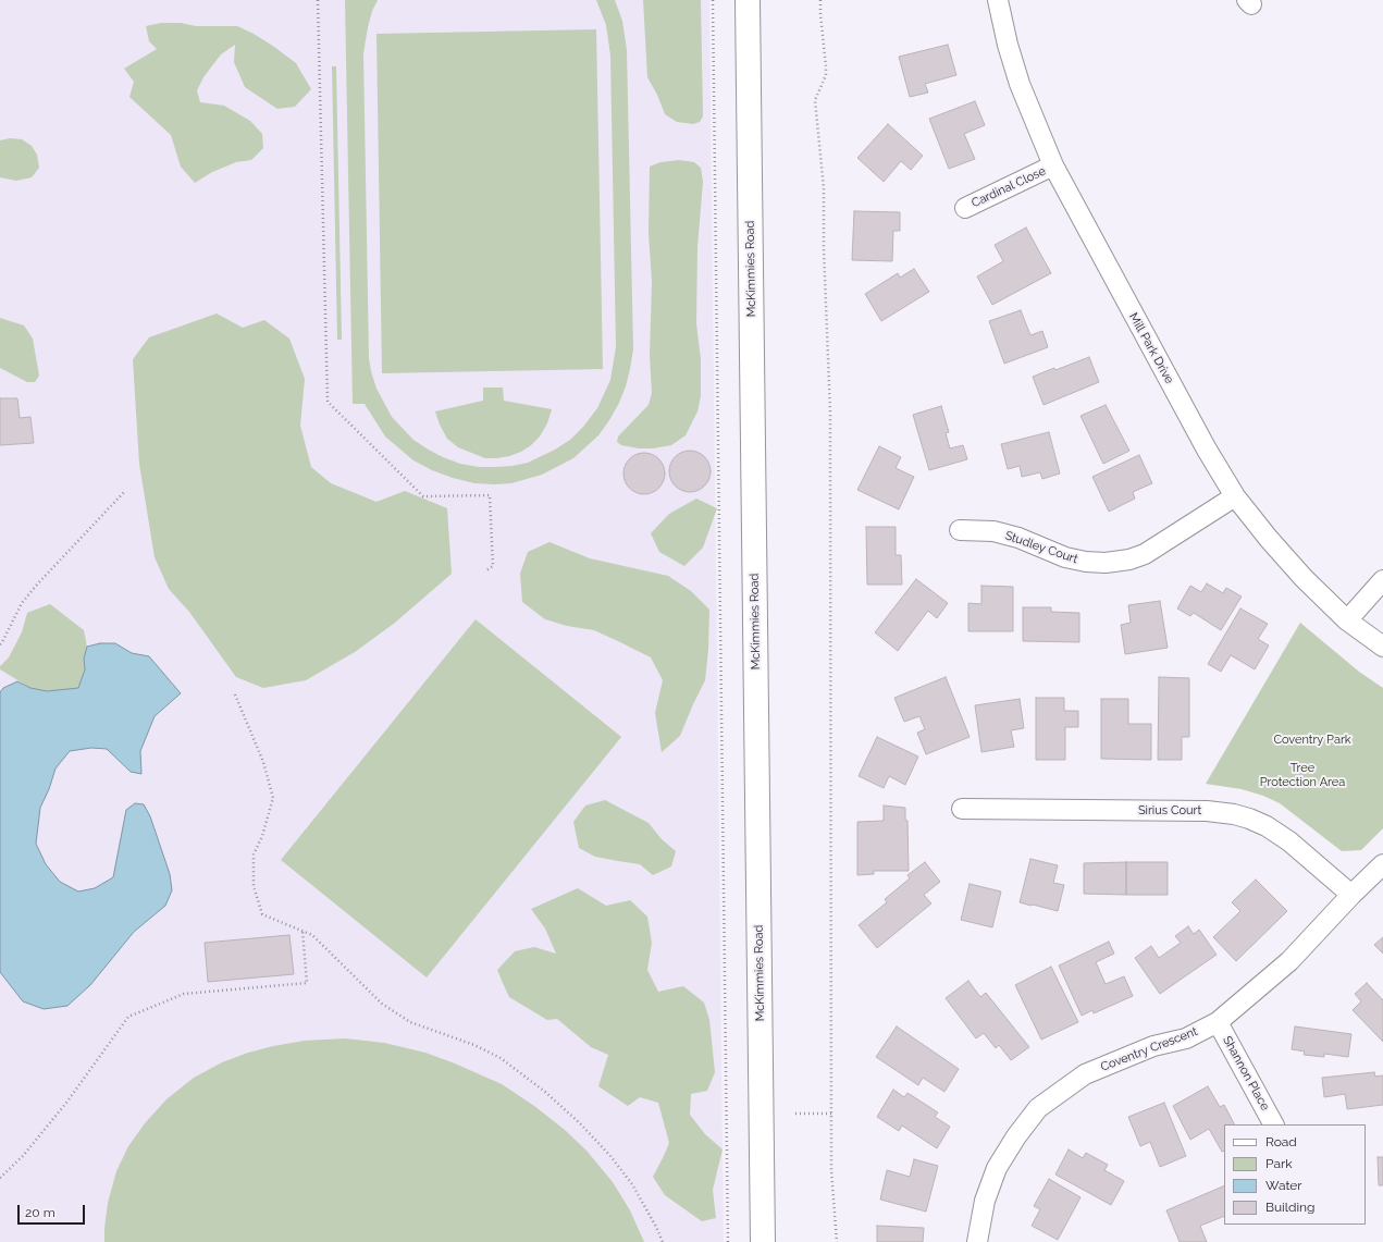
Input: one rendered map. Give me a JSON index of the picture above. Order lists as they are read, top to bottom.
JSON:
{
  "streets": {
    "main road": ["McKimmies Road"],
    "street": [
      "Cardinal Close",
      "Mill Park Drive",
      "Studley Court",
      "Sirius Court",
      "Coventry Crescent",
      "Shannon Place"
    ]
  },
  "crossings": [
    ["Cardinal Close", "Mill Park Drive"],
    ["Mill Park Drive", "Studley Court"],
    ["Sirius Court", "Coventry Crescent"],
    ["Coventry Crescent", "Shannon Place"]
  ],
  "parks": ["Coventry Park", "Tree Protection Area"],
  "legend": [
    "Road",
    "Park",
    "Water",
    "Building"
  ],
  "scale_bar": "20 m"
}
